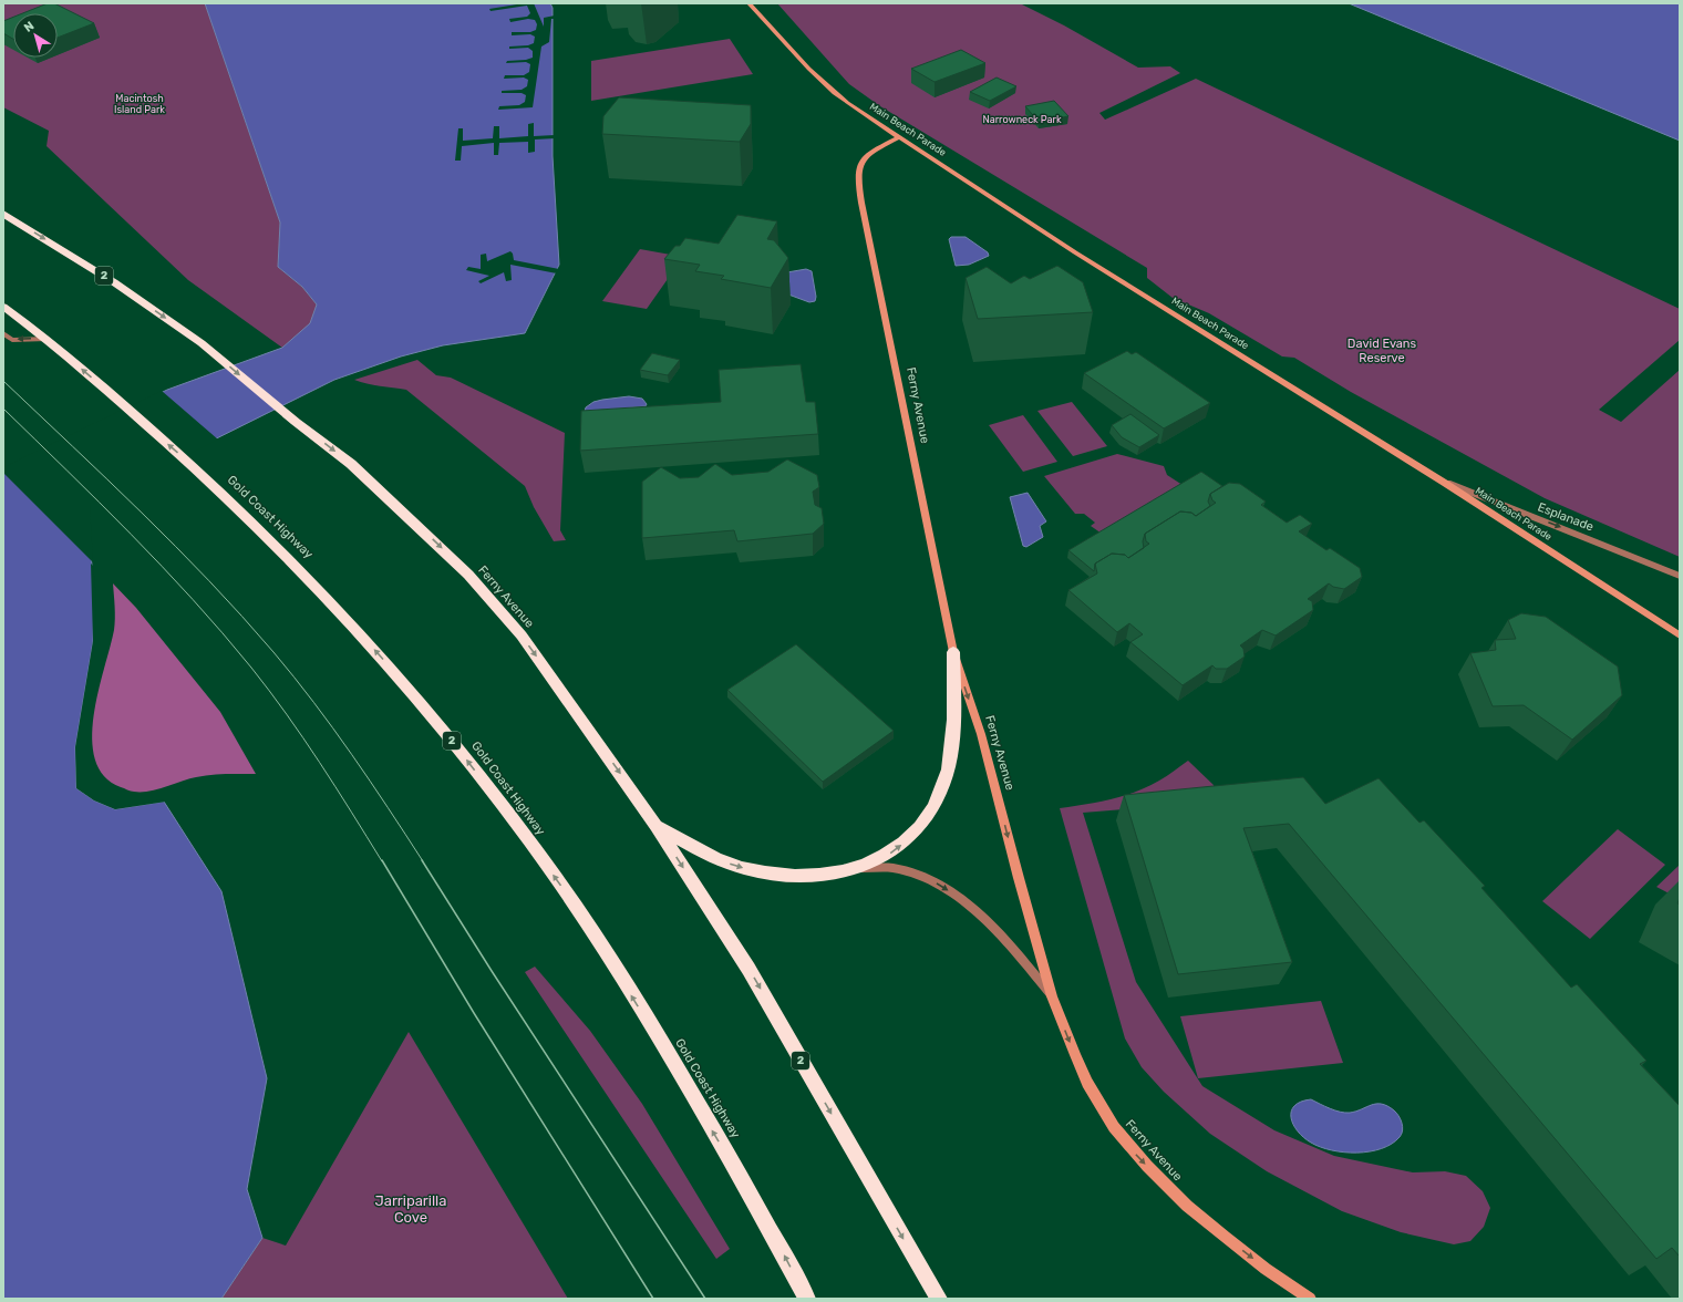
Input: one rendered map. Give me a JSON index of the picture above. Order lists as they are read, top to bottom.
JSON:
{
  "streets": {
    "highway": ["2", "Ferny Avenue", "Gold Coast Highway"],
    "street": ["Main Beach Parade", "Esplanade"]
  },
  "crossings": [
    ["Main Beach Parade", "Ferny Avenue"],
    ["Main Beach Parade", "Esplanade"],
    ["2", "Ferny Avenue"]
  ],
  "one_way": ["Ferny Avenue", "Esplanade"],
  "parks": [
    "Macintosh Island Park",
    "Narrowneck Park",
    "David Evans Reserve",
    "Jarriparilla Cove"
  ],
  "north": "top left"
}
